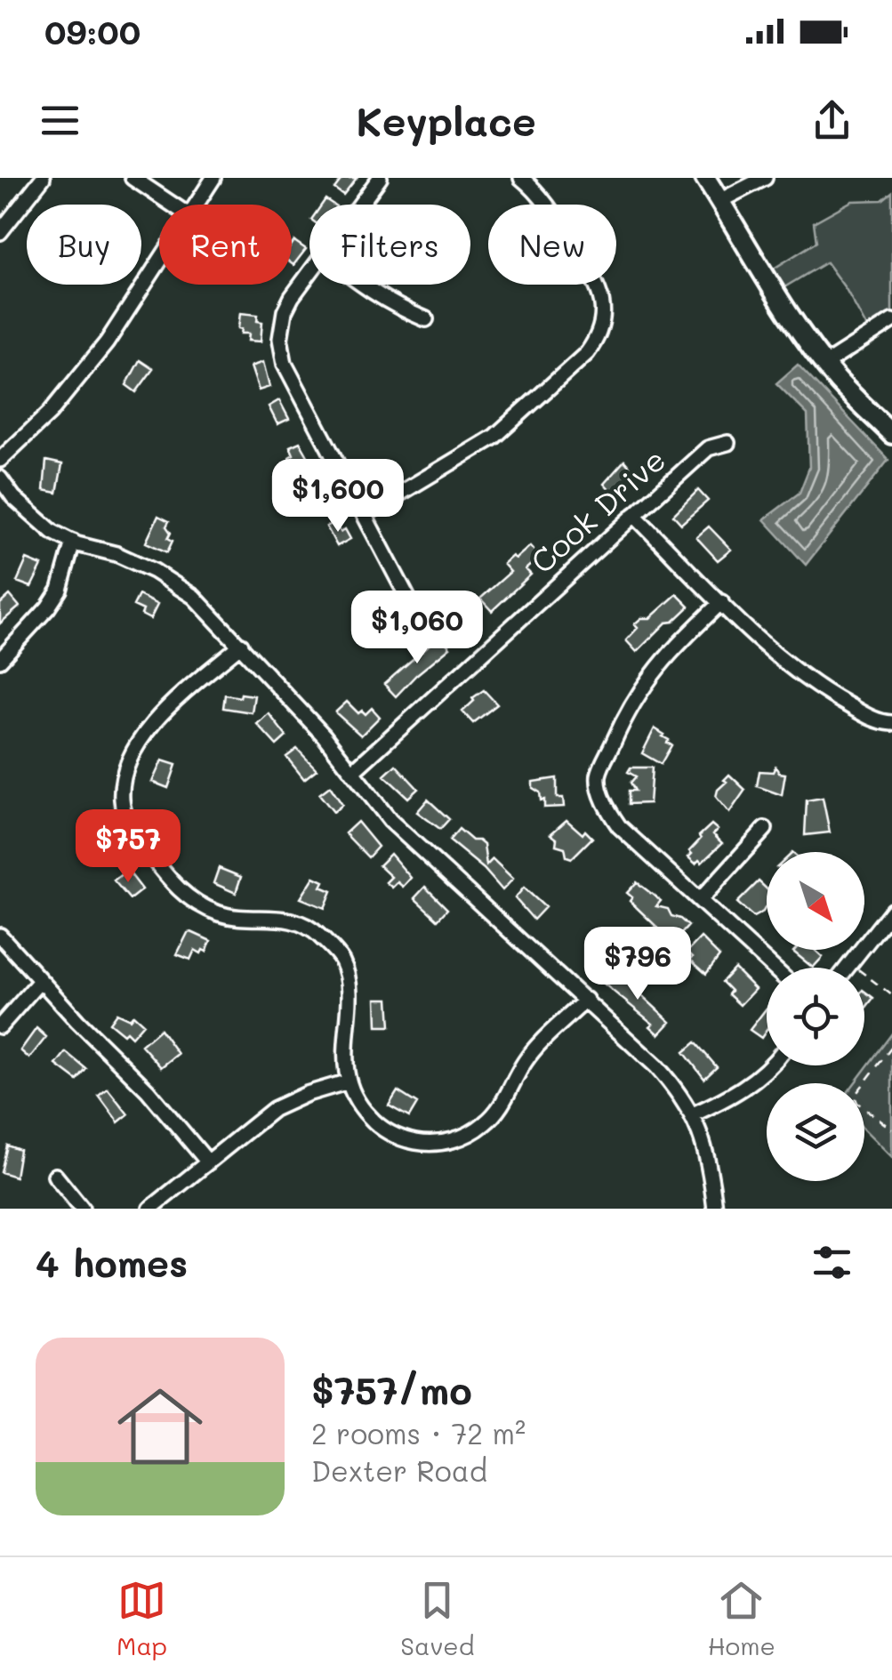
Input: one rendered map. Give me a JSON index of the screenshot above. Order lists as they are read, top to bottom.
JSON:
{
  "streets": {
    "street": ["Cook Drive"]
  },
  "north": "bottom right",
  "page": {
    "status": "09:00",
    "header": "Keyplace",
    "chip": [
      "Buy",
      "Rent",
      "Filters",
      "New"
    ],
    "price": [
      "$1,600",
      "$1,060",
      "$757",
      "$796"
    ],
    "heading": "4 homes",
    "list": [
      {
        "name": "$757/mo",
        "note": "2 rooms · 72 m² · Dexter Road"
      }
    ],
    "tabs": ["Map", "Saved", "Home"]
  }
}
